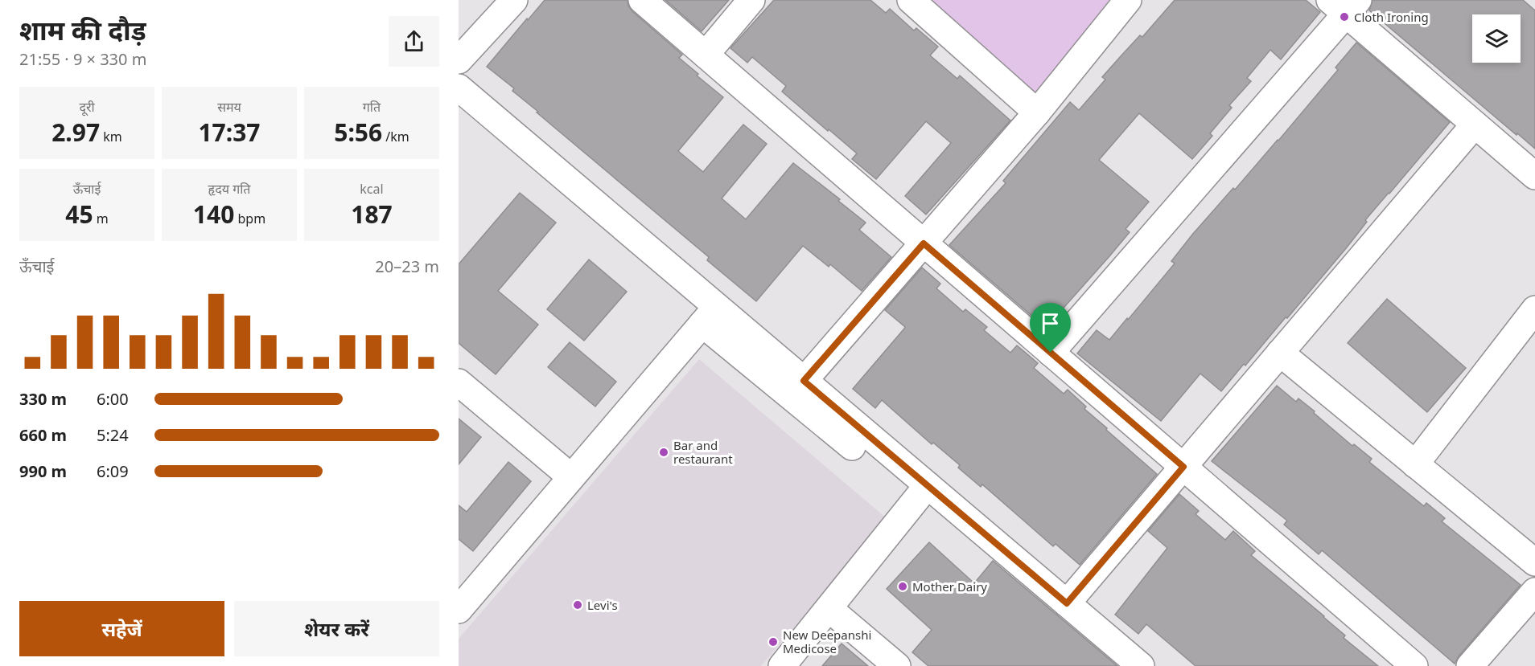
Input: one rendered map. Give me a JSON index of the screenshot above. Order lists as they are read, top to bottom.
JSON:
{
  "places": [
    "Cloth Ironing",
    "Bar and restaurant",
    "Mother Dairy",
    "Levi's",
    "New Deepanshi Medicose"
  ],
  "page": {
    "heading": ["शाम की दौड़", "21:55 · 9 × 330 m"],
    "stats": [
      ["दूरी", "2.97 km"],
      ["समय", "17:37"],
      ["गति", "5:56 /km"],
      ["ऊँचाई", "45 m"],
      ["हृदय गति", "140 bpm"],
      ["kcal", "187"]
    ],
    "chart": ["ऊँचाई", "20–23 m"],
    "list": [
      {
        "name": "330 m",
        "note": "6:00"
      },
      {
        "name": "660 m",
        "note": "5:24"
      },
      {
        "name": "990 m",
        "note": "6:09"
      }
    ],
    "buttons": ["सहेजें", "शेयर करें"]
  }
}
